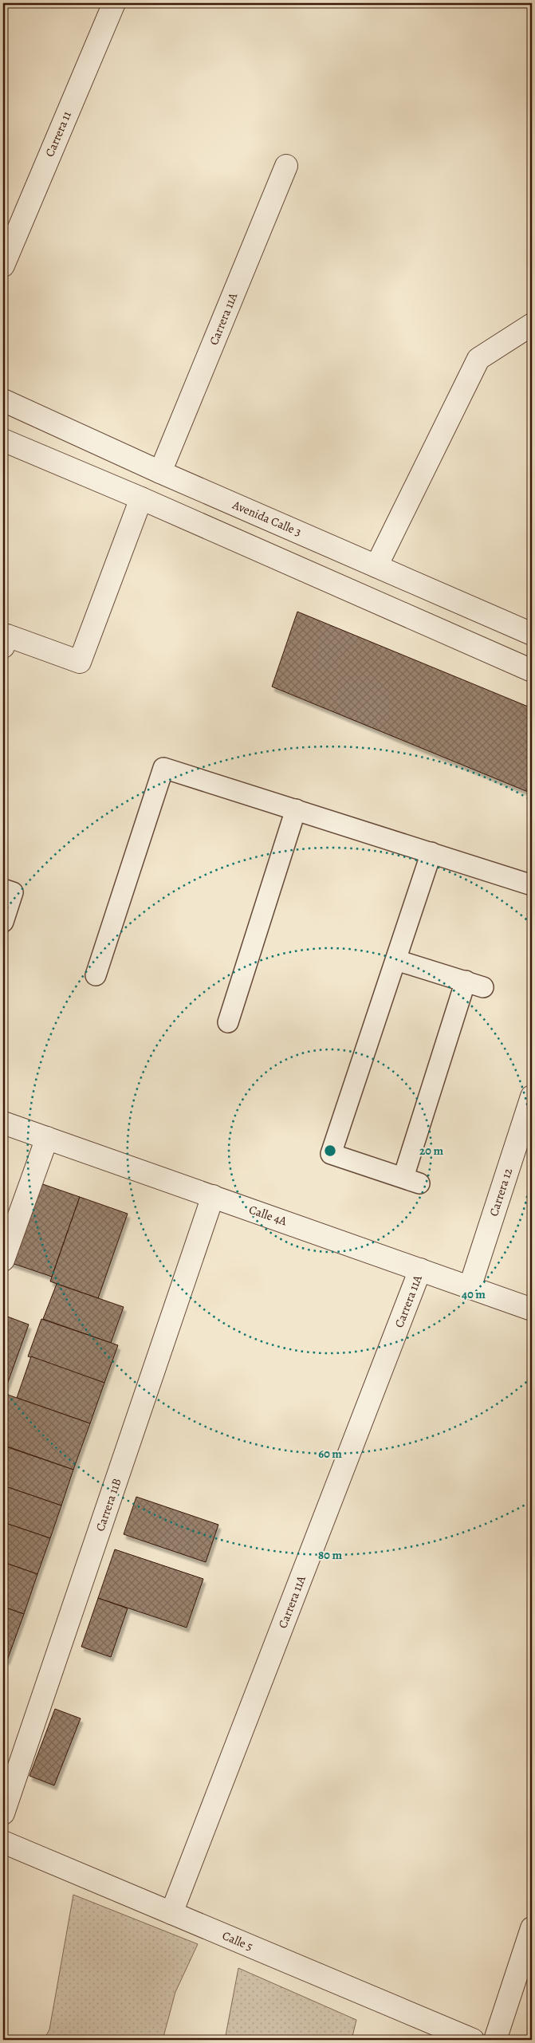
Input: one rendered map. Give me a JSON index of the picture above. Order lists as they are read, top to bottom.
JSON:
{
  "streets": {
    "street": [
      "Carrera 11",
      "Carrera 11A",
      "Avenida Calle 3",
      "Carrera 12",
      "Calle 4A",
      "Carrera 11B",
      "Calle 5"
    ]
  },
  "crossings": [
    ["Carrera 11A", "Avenida Calle 3"],
    ["Carrera 11A", "Calle 4A"],
    ["Carrera 11A", "Calle 5"],
    ["Carrera 12", "Calle 4A"],
    ["Calle 4A", "Carrera 11B"]
  ],
  "rings": [
    "20 m",
    "40 m",
    "60 m",
    "80 m"
  ]
}
